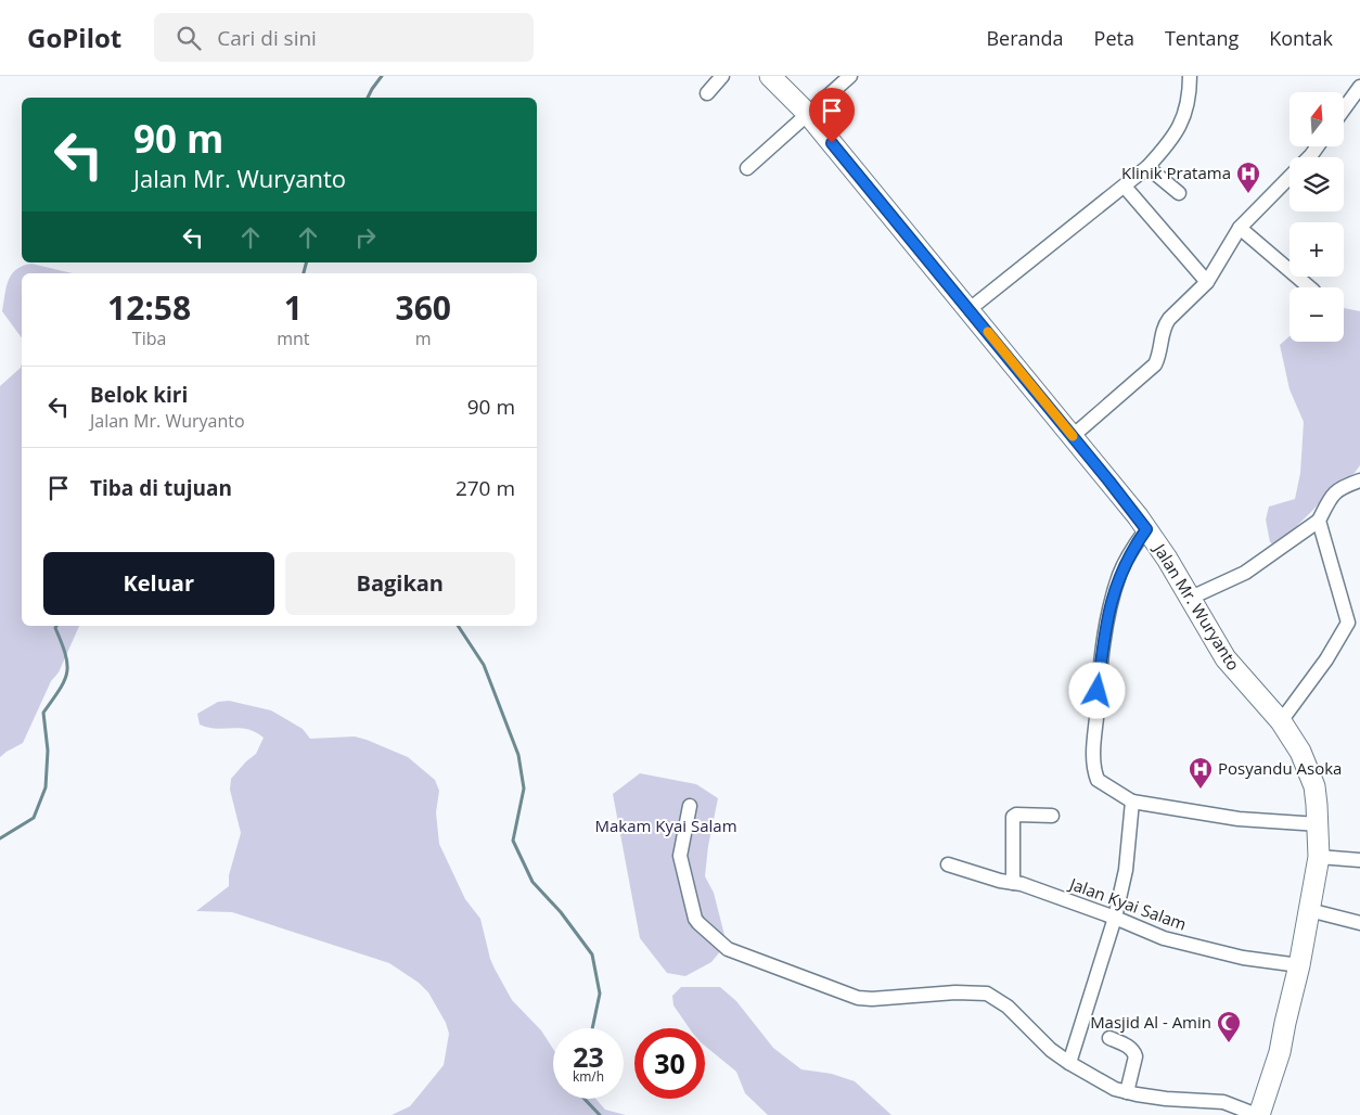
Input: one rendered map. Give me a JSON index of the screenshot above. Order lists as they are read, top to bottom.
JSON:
{
  "streets": {
    "main road": ["Jalan Mr. Wuryanto"],
    "street": ["Jalan Kyai Salam"]
  },
  "crossings": [
    ["Jalan Mr. Wuryanto", "Jalan Kyai Salam"]
  ],
  "parks": ["Makam Kyai Salam"],
  "places": {
    "hospital": ["Klinik Pratama", "Posyandu Asoka"],
    "mosque": ["Masjid Al - Amin"]
  },
  "north": "top",
  "page": {
    "header": "GoPilot",
    "search": "Cari di sini",
    "nav": [
      "Beranda",
      "Peta",
      "Tentang",
      "Kontak"
    ],
    "map_buttons": ["+", "−"],
    "turn": ["90 m", "Jalan Mr. Wuryanto"],
    "eta": [
      "12:58",
      "Tiba",
      "1",
      "mnt",
      "360",
      "m"
    ],
    "list": [
      {
        "name": "Belok kiri",
        "note": "Jalan Mr. Wuryanto",
        "value": "90 m"
      },
      {
        "name": "Tiba di tujuan",
        "value": "270 m"
      }
    ],
    "buttons": ["Keluar", "Bagikan"],
    "speed": "23 km/h",
    "limit": "30"
  }
}
